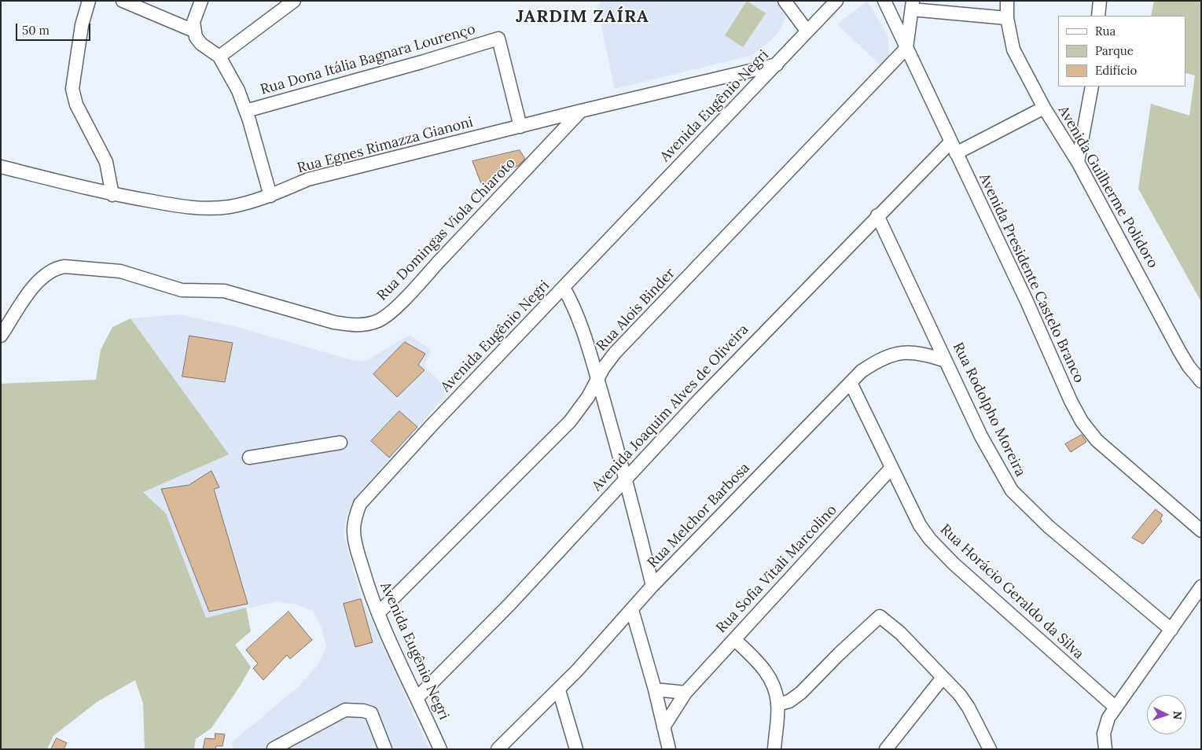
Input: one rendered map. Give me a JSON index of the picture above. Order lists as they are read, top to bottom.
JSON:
{
  "streets": {
    "street": [
      "Rua Dona Itália Bagnara Lourenço",
      "Avenida Eugênio Negri",
      "Rua Egnes Rimazza Gianoni",
      "Avenida Guilherme Polidoro",
      "Rua Domingas Viola Chiaroto",
      "Avenida Presidente Castelo Branco",
      "Rua Alois Binder",
      "Avenida Joaquim Alves de Oliveira",
      "Rua Rodolpho Moreira",
      "Rua Melchor Barbosa",
      "Rua Sofia Vitali Marcolino",
      "Rua Horácio Geraldo da Silva"
    ]
  },
  "crossings": [
    ["Rua Dona Itália Bagnara Lourenço", "Rua Egnes Rimazza Gianoni"],
    ["Avenida Eugênio Negri", "Rua Egnes Rimazza Gianoni"],
    ["Avenida Eugênio Negri", "Rua Alois Binder"],
    ["Avenida Eugênio Negri", "Avenida Joaquim Alves de Oliveira"],
    ["Rua Egnes Rimazza Gianoni", "Rua Domingas Viola Chiaroto"],
    ["Avenida Guilherme Polidoro", "Avenida Joaquim Alves de Oliveira"],
    ["Avenida Presidente Castelo Branco", "Rua Alois Binder"],
    ["Avenida Presidente Castelo Branco", "Avenida Joaquim Alves de Oliveira"],
    ["Avenida Joaquim Alves de Oliveira", "Rua Rodolpho Moreira"],
    ["Rua Rodolpho Moreira", "Rua Melchor Barbosa"],
    ["Rua Melchor Barbosa", "Rua Horácio Geraldo da Silva"],
    ["Rua Sofia Vitali Marcolino", "Rua Horácio Geraldo da Silva"]
  ],
  "districts": ["JARDIM ZAÍRA"],
  "legend": ["Rua", "Parque", "Edifício"],
  "scale_bar": "50 m",
  "north": "right"
}
